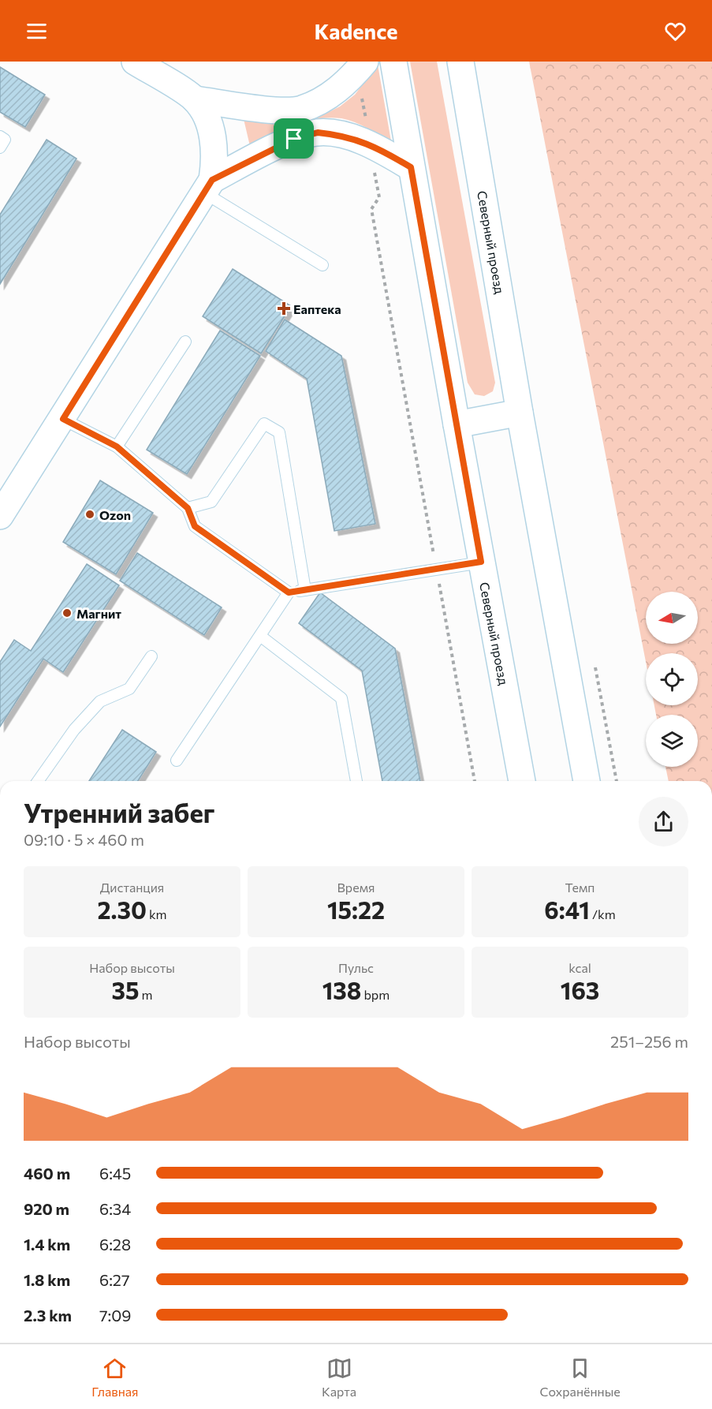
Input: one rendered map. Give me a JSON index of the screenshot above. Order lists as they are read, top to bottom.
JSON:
{
  "streets": {
    "main road": ["Северный проезд"]
  },
  "places": {
    "health": ["Еаптека"],
    "other": ["Ozon", "Магнит"]
  },
  "north": "left",
  "page": {
    "header": "Kadence",
    "heading": ["Утренний забег", "09:10 · 5 × 460 m"],
    "stats": [
      ["Дистанция", "2.30 km"],
      ["Время", "15:22"],
      ["Темп", "6:41 /km"],
      ["Набор высоты", "35 m"],
      ["Пульс", "138 bpm"],
      ["kcal", "163"]
    ],
    "chart": ["Набор высоты", "251–256 m"],
    "list": [
      {
        "name": "460 m",
        "note": "6:45"
      },
      {
        "name": "920 m",
        "note": "6:34"
      },
      {
        "name": "1.4 km",
        "note": "6:28"
      },
      {
        "name": "1.8 km",
        "note": "6:27"
      },
      {
        "name": "2.3 km",
        "note": "7:09"
      }
    ],
    "tabs": ["Главная", "Карта", "Сохранённые"]
  }
}
